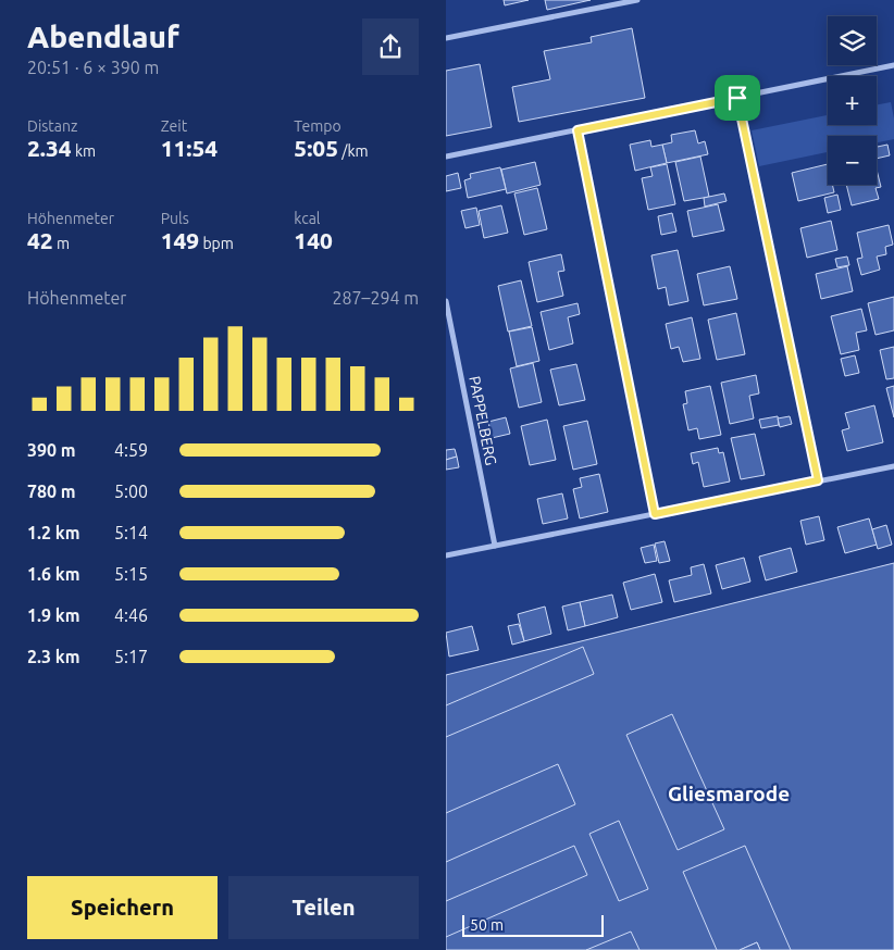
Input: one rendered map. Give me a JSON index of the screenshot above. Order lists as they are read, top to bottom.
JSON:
{
  "streets": {
    "street": ["PAPPELBERG"]
  },
  "districts": ["Gliesmarode"],
  "scale_bar": "50 m",
  "page": {
    "heading": ["Abendlauf", "20:51 · 6 × 390 m"],
    "map_buttons": ["+", "−"],
    "stats": [
      ["Distanz", "2.34 km"],
      ["Zeit", "11:54"],
      ["Tempo", "5:05 /km"],
      ["Höhenmeter", "42 m"],
      ["Puls", "149 bpm"],
      ["kcal", "140"]
    ],
    "chart": ["Höhenmeter", "287–294 m"],
    "list": [
      {
        "name": "390 m",
        "note": "4:59"
      },
      {
        "name": "780 m",
        "note": "5:00"
      },
      {
        "name": "1.2 km",
        "note": "5:14"
      },
      {
        "name": "1.6 km",
        "note": "5:15"
      },
      {
        "name": "1.9 km",
        "note": "4:46"
      },
      {
        "name": "2.3 km",
        "note": "5:17"
      }
    ],
    "buttons": ["Speichern", "Teilen"],
    "scale": "50 m"
  }
}
